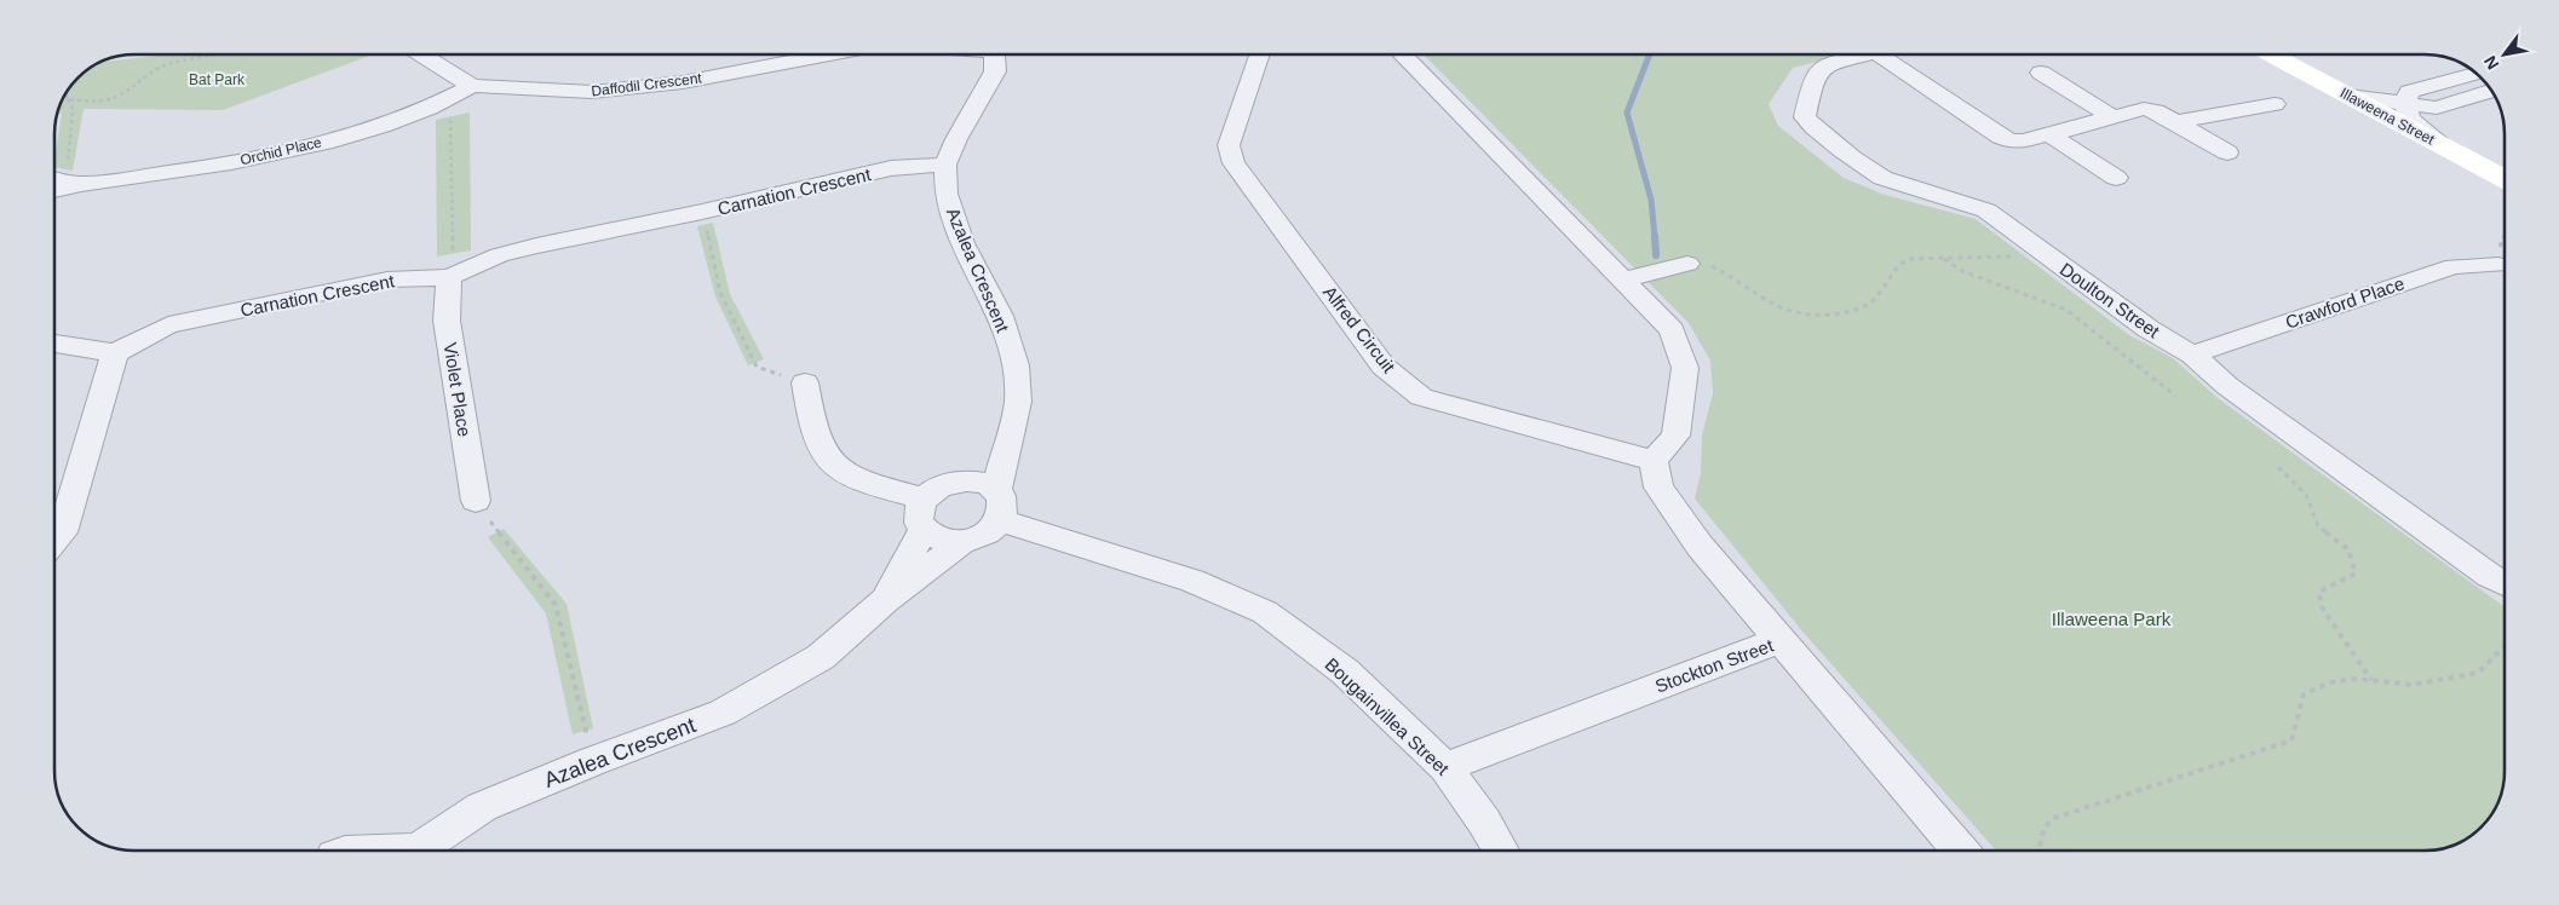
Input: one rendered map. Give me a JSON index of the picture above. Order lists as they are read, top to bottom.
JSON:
{
  "streets": {
    "main road": ["Illaweena Street"],
    "street": [
      "Daffodil Crescent",
      "Orchid Place",
      "Carnation Crescent",
      "Azalea Crescent",
      "Doulton Street",
      "Crawford Place",
      "Alfred Circuit",
      "Violet Place",
      "Stockton Street",
      "Bougainvillea Street"
    ]
  },
  "crossings": [
    ["Daffodil Crescent", "Orchid Place"],
    ["Carnation Crescent", "Azalea Crescent"],
    ["Carnation Crescent", "Violet Place"],
    ["Azalea Crescent", "Bougainvillea Street"],
    ["Doulton Street", "Crawford Place"],
    ["Stockton Street", "Bougainvillea Street"]
  ],
  "parks": ["Bat Park", "Illaweena Park"],
  "north": "bottom left"
}
